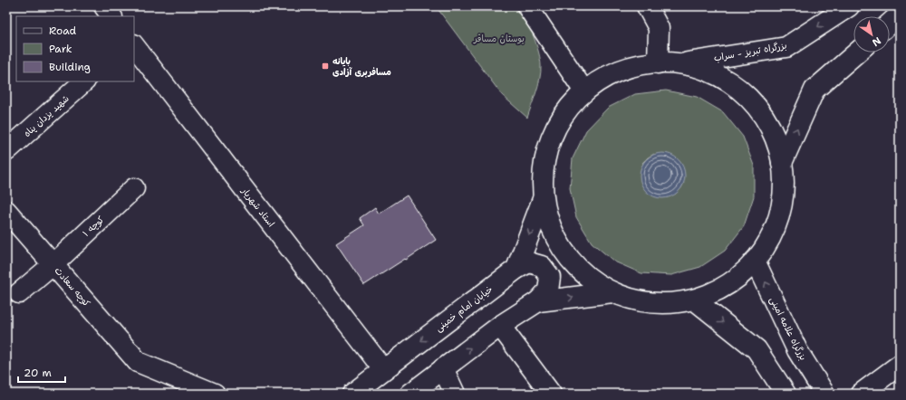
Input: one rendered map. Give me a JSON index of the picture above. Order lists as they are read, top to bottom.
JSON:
{
  "streets": {
    "main road": [
      "بزرگراه تبریز - سراب",
      "شهید یزدان پناه",
      "استاد شهریار",
      "کوچه ۱",
      "کوچه سعادت",
      "خیابان امام خمینی",
      "بزرگراه علامه امینی"
    ]
  },
  "crossings": [
    ["استاد شهریار", "خیابان امام خمینی"],
    ["کوچه ۱", "کوچه سعادت"]
  ],
  "one_way": ["بزرگراه تبریز - سراب"],
  "parks": ["بوستان مسافر"],
  "places": {
    "transit": ["پایانه مسافربری آزادی"]
  },
  "legend": ["Road", "Park", "Building"],
  "scale_bar": "20 m",
  "north": "bottom right"
}
